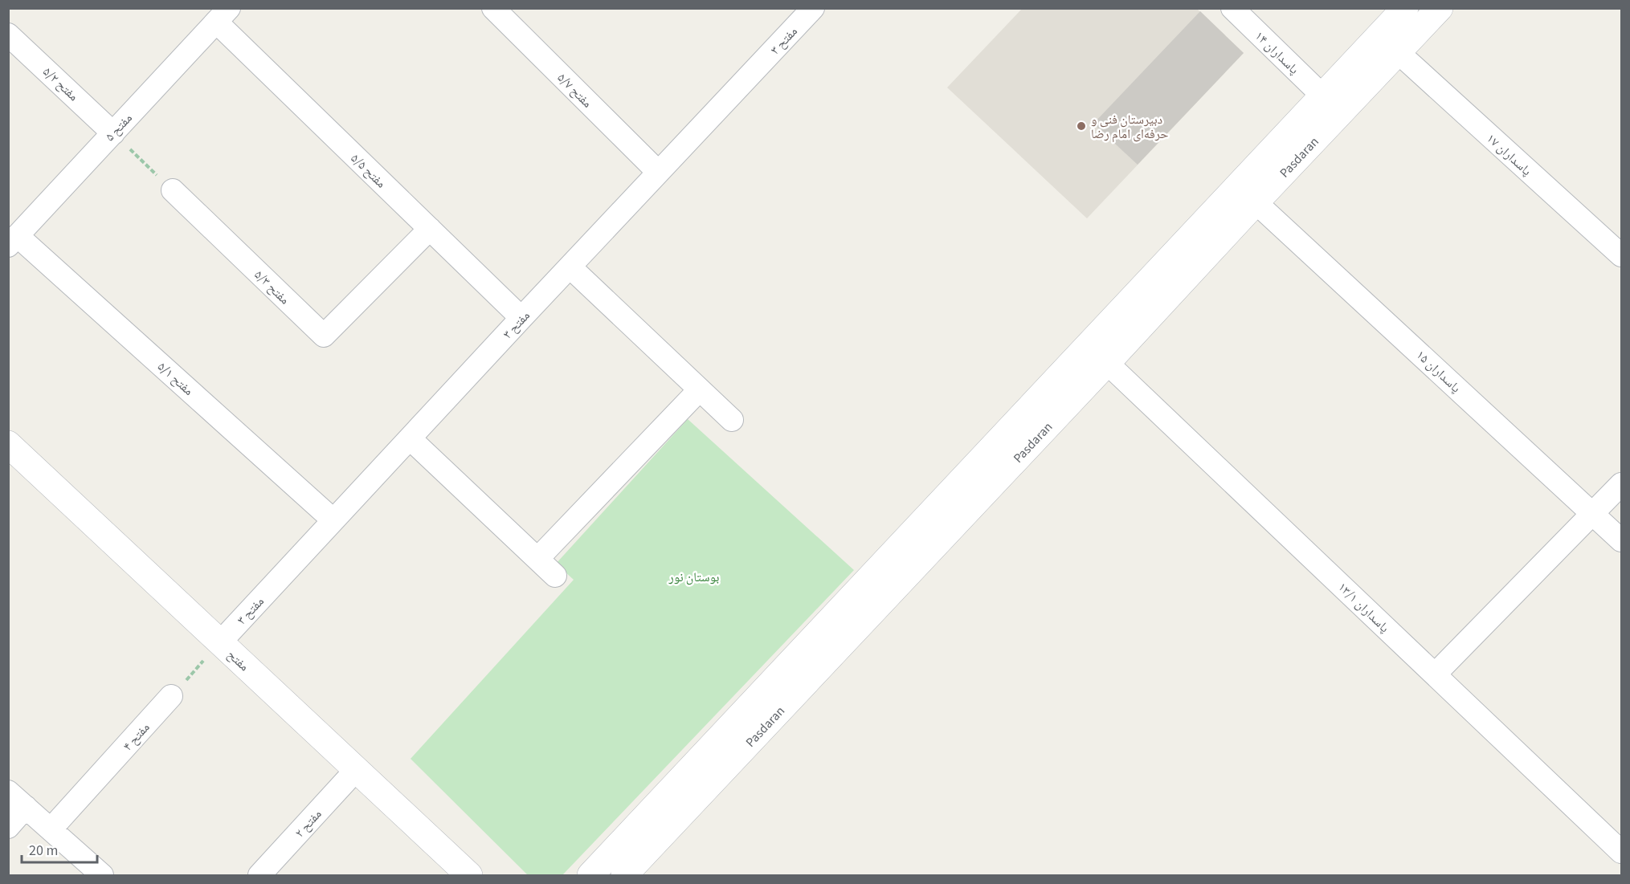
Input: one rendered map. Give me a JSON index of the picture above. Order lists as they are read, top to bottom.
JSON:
{
  "streets": {
    "street": [
      "مفتح ۳",
      "پاسداران ۱۴",
      "مفتح ۵/۲",
      "مفتح ۵/۷",
      "مفتح ۵",
      "پاسداران ۱۷",
      "Pasdaran",
      "مفتح ۵/۵",
      "مفتح ۵/۳",
      "پاسداران ۱۵",
      "مفتح ۵/۱",
      "پاسداران ۱۳/۱",
      "مفتح",
      "مفتح ۴",
      "مفتح ۲"
    ]
  },
  "crossings": [
    ["مفتح ۳", "مفتح ۵/۷"],
    ["مفتح ۳", "مفتح ۵/۵"],
    ["مفتح ۳", "مفتح ۵/۱"],
    ["مفتح ۳", "مفتح"],
    ["پاسداران ۱۴", "Pasdaran"],
    ["مفتح ۵/۲", "مفتح ۵"],
    ["مفتح ۵", "مفتح ۵/۵"],
    ["مفتح ۵", "مفتح ۵/۱"],
    ["پاسداران ۱۷", "Pasdaran"],
    ["Pasdaran", "پاسداران ۱۵"],
    ["Pasdaran", "پاسداران ۱۳/۱"],
    ["مفتح ۵/۵", "مفتح ۵/۳"],
    ["مفتح", "مفتح ۲"]
  ],
  "parks": ["بوستان نور"],
  "places": ["دبیرستان فنی و حرفه‌ای امام رضا"],
  "scale_bar": "20 m"
}
